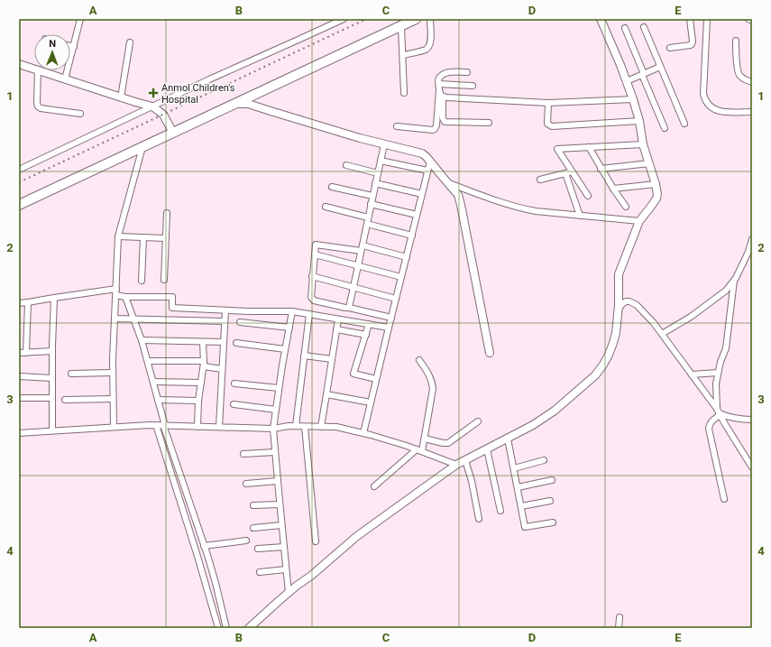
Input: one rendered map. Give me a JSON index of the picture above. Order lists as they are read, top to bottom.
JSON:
{
  "places": {
    "health": ["Anmol Children's Hospital"]
  },
  "north": "top",
  "grid": {
    "columns": [
      "A",
      "B",
      "C",
      "D",
      "E"
    ],
    "rows": [
      "1",
      "2",
      "3",
      "4"
    ]
  }
}
